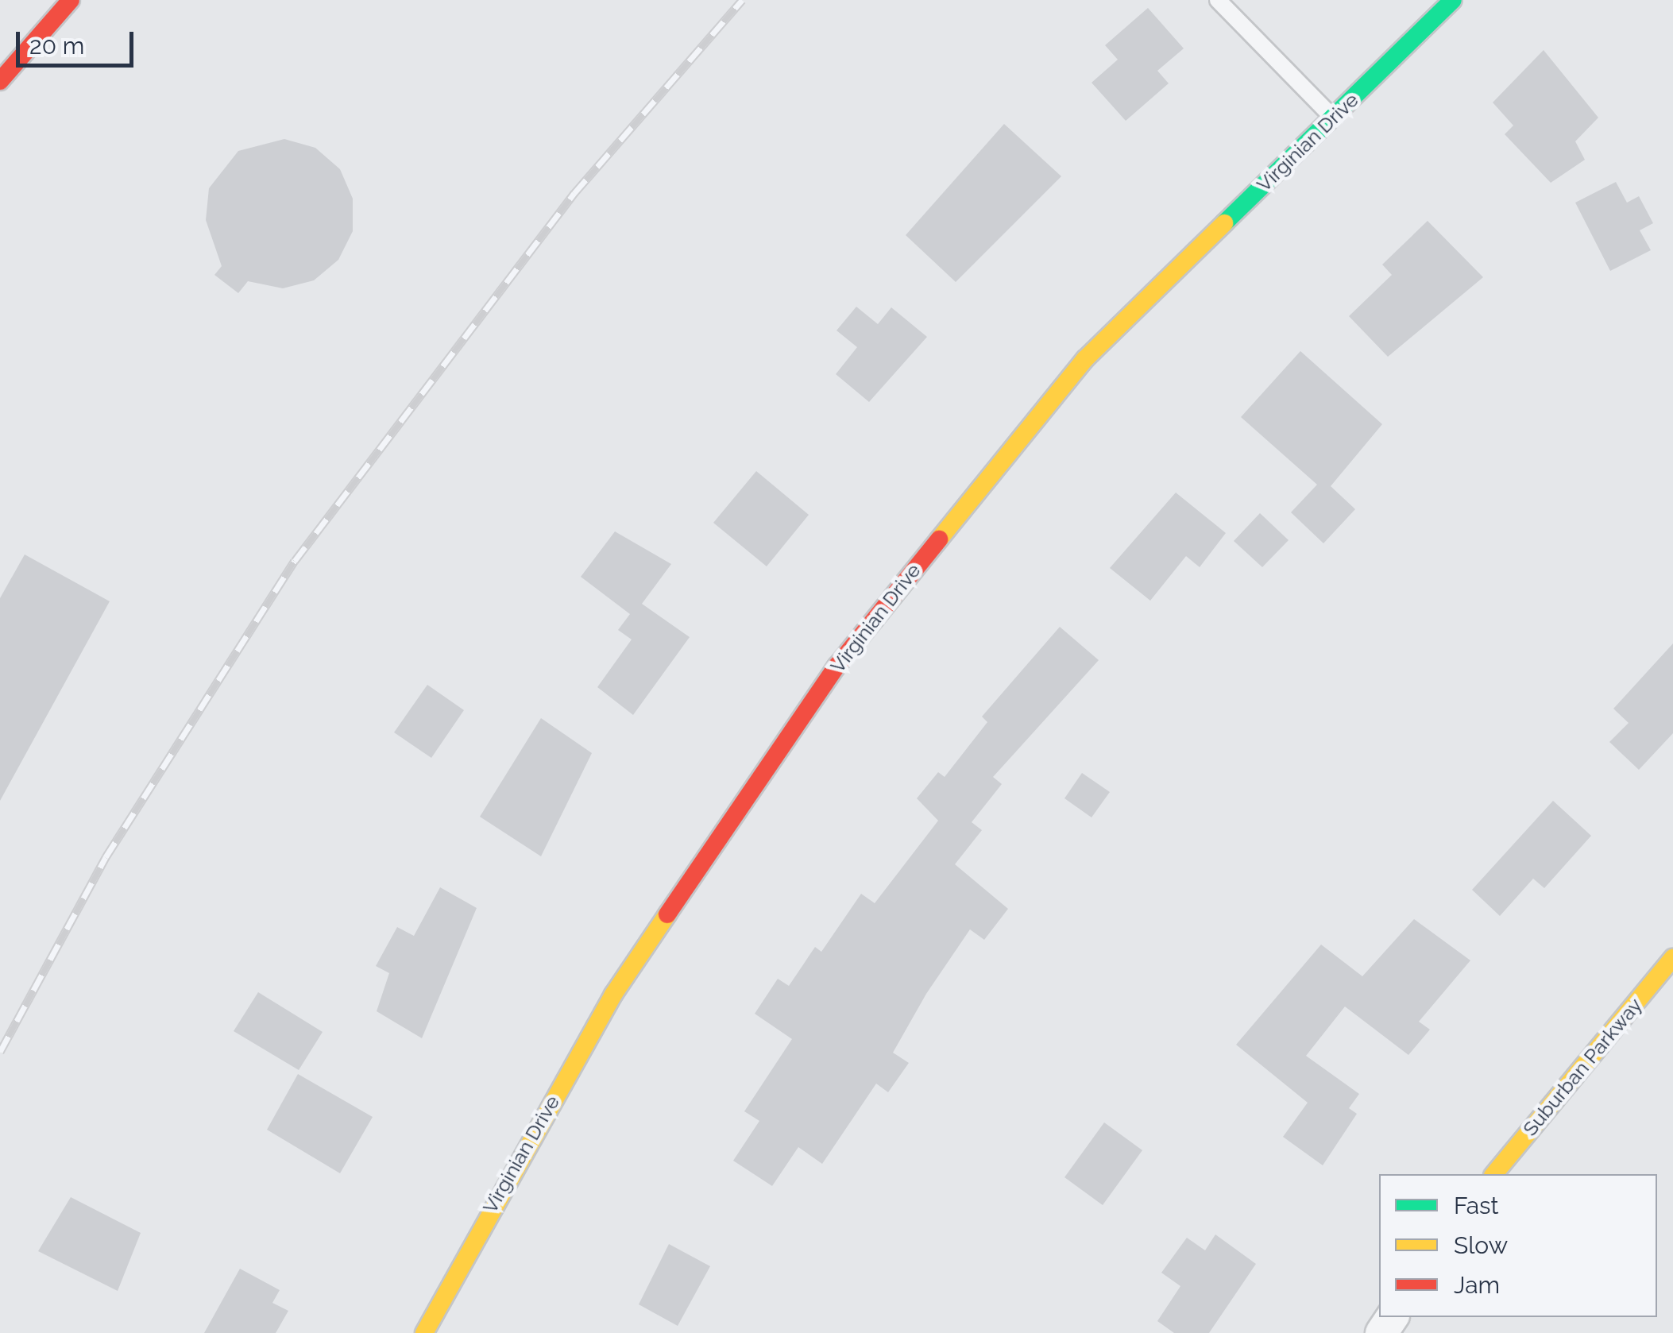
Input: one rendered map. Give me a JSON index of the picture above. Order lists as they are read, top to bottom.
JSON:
{
  "streets": {
    "main road": ["Virginian Drive", "Suburban Parkway"]
  },
  "legend": ["Fast", "Slow", "Jam"],
  "scale_bar": "20 m"
}
